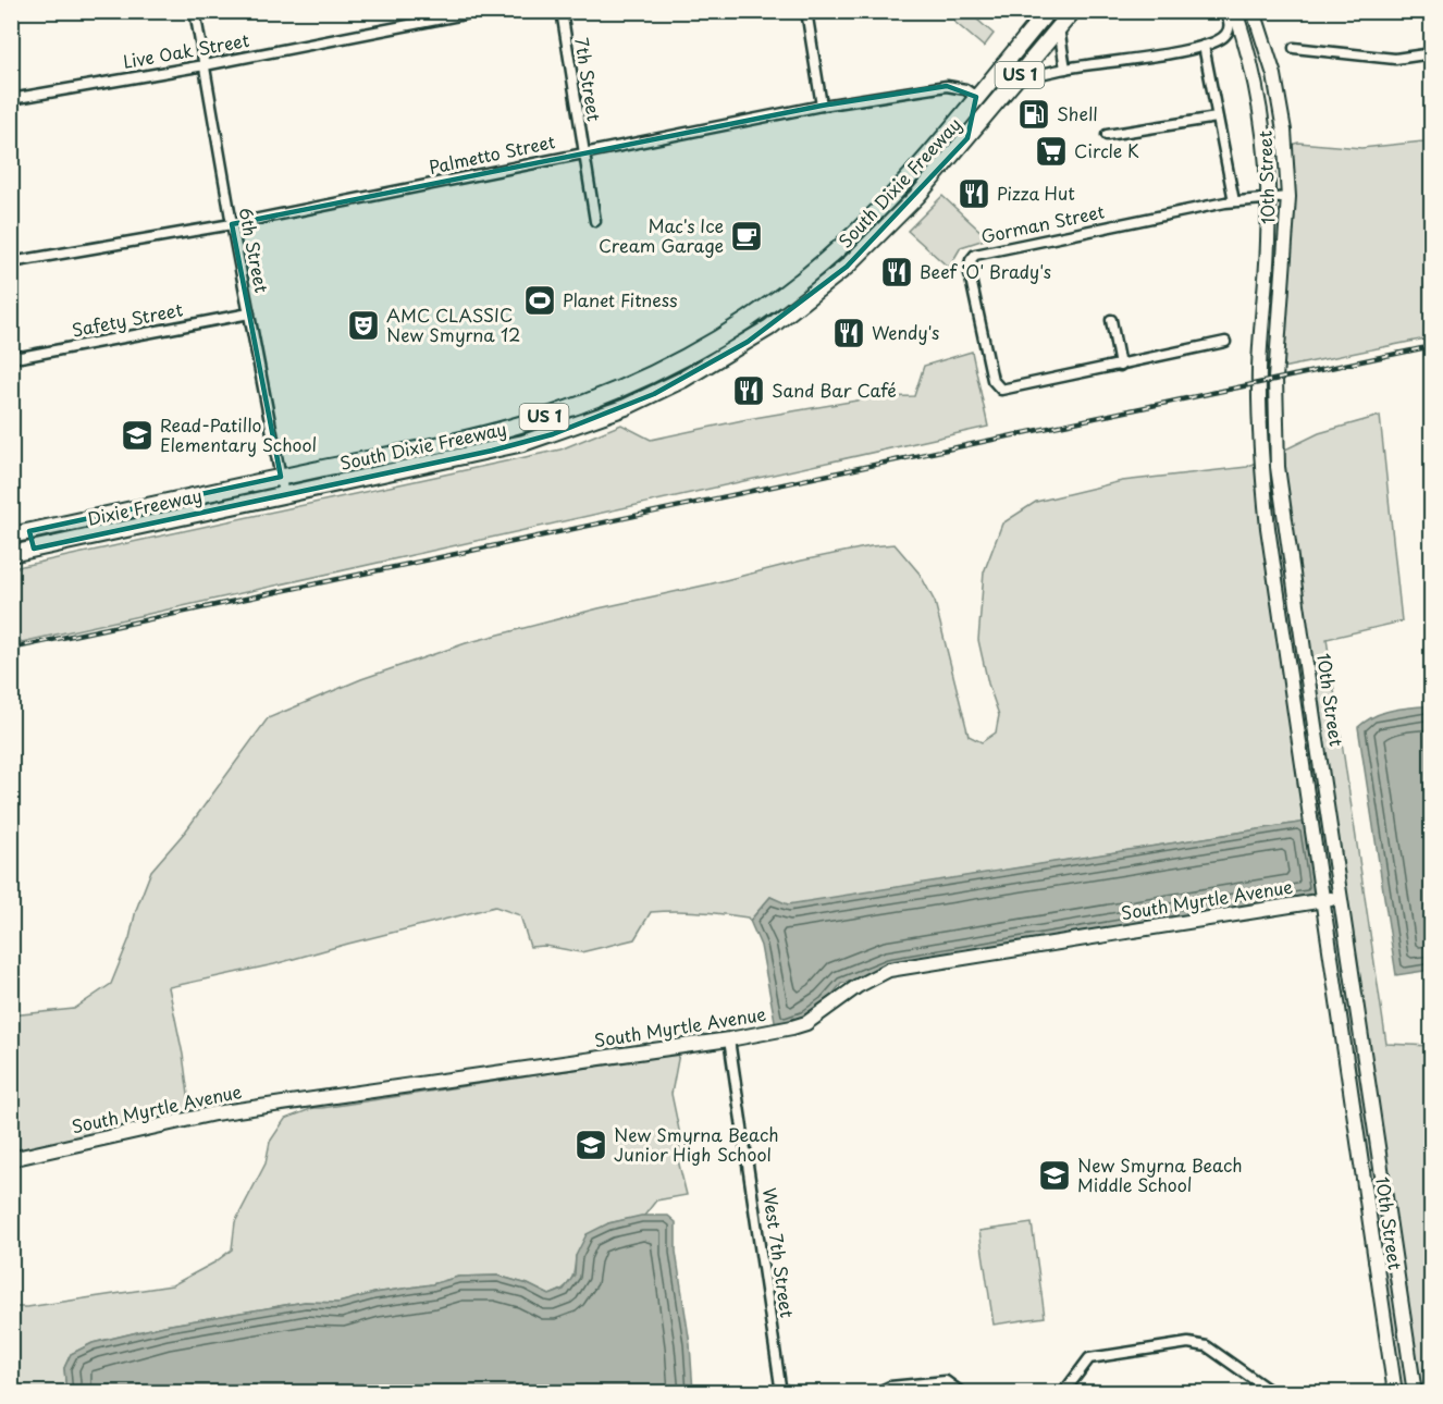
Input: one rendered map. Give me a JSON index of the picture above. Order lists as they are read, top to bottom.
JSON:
{
  "streets": {
    "main road": ["US 1", "South Dixie Freeway", "Dixie Freeway"],
    "street": [
      "Live Oak Street",
      "7th Street",
      "Palmetto Street",
      "10th Street",
      "Gorman Street",
      "6th Street",
      "Safety Street",
      "South Myrtle Avenue",
      "West 7th Street"
    ]
  },
  "crossings": [
    ["Live Oak Street", "6th Street"],
    ["7th Street", "Palmetto Street"],
    ["Palmetto Street", "South Dixie Freeway"],
    ["Palmetto Street", "6th Street"],
    ["10th Street", "Gorman Street"],
    ["10th Street", "South Myrtle Avenue"],
    ["South Dixie Freeway", "6th Street"],
    ["South Dixie Freeway", "Dixie Freeway"],
    ["6th Street", "Safety Street"],
    ["6th Street", "Dixie Freeway"],
    ["South Myrtle Avenue", "West 7th Street"]
  ],
  "places": {
    "fuel station": ["Shell"],
    "supermarket": ["Circle K"],
    "restaurant": [
      "Pizza Hut",
      "Beef 'O' Brady's",
      "Wendy's",
      "Sand Bar Café"
    ],
    "cafe": ["Mac's Ice Cream Garage"],
    "sports": ["Planet Fitness"],
    "theatre": ["AMC CLASSIC New Smyrna 12"],
    "school or university": ["Read-Patillo Elementary School", "New Smyrna Beach Junior High School", "New Smyrna Beach Middle School"]
  }
}
